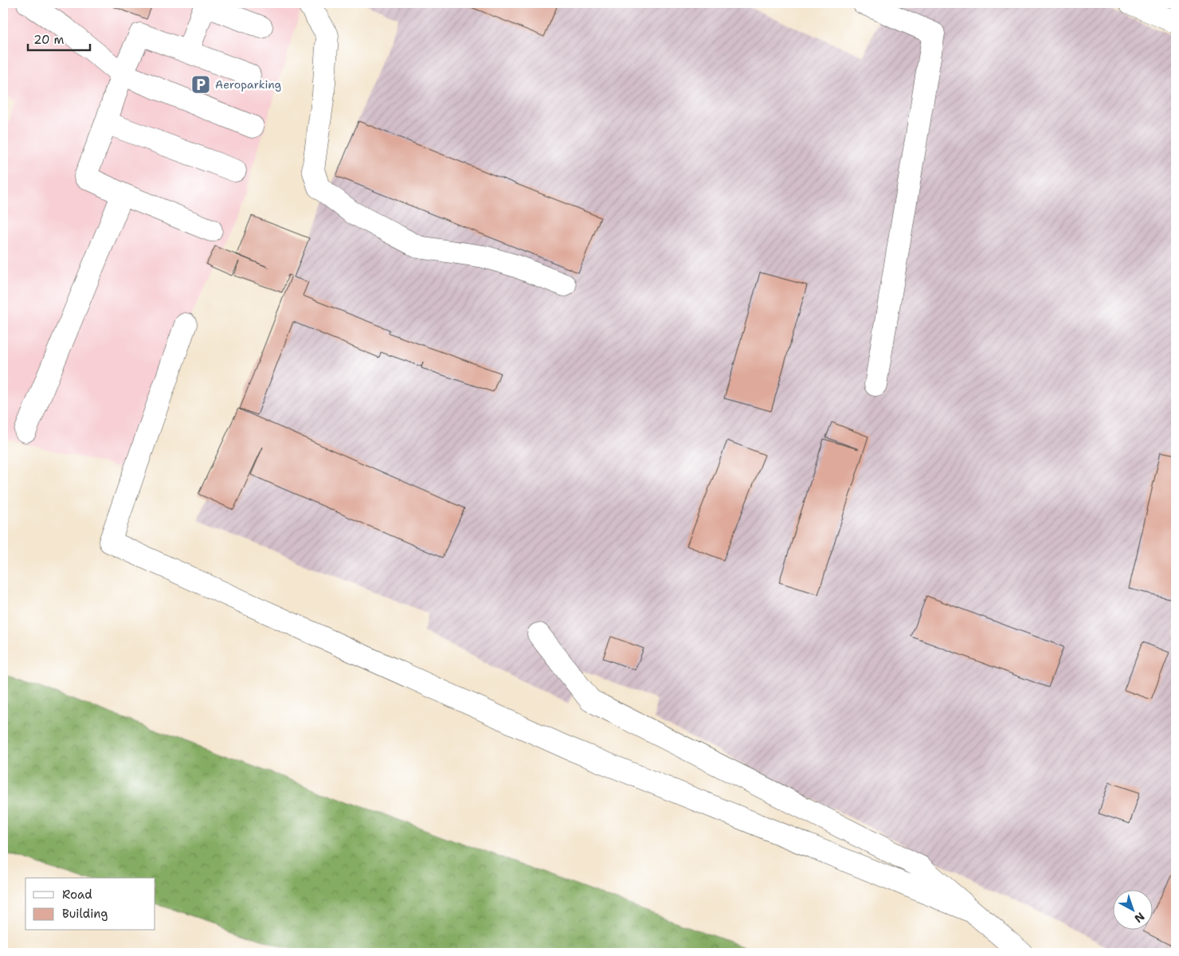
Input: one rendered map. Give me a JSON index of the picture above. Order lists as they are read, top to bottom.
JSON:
{
  "places": {
    "parking": ["Aeroparking"]
  },
  "legend": ["Road", "Building"],
  "scale_bar": "20 m",
  "north": "bottom right"
}
